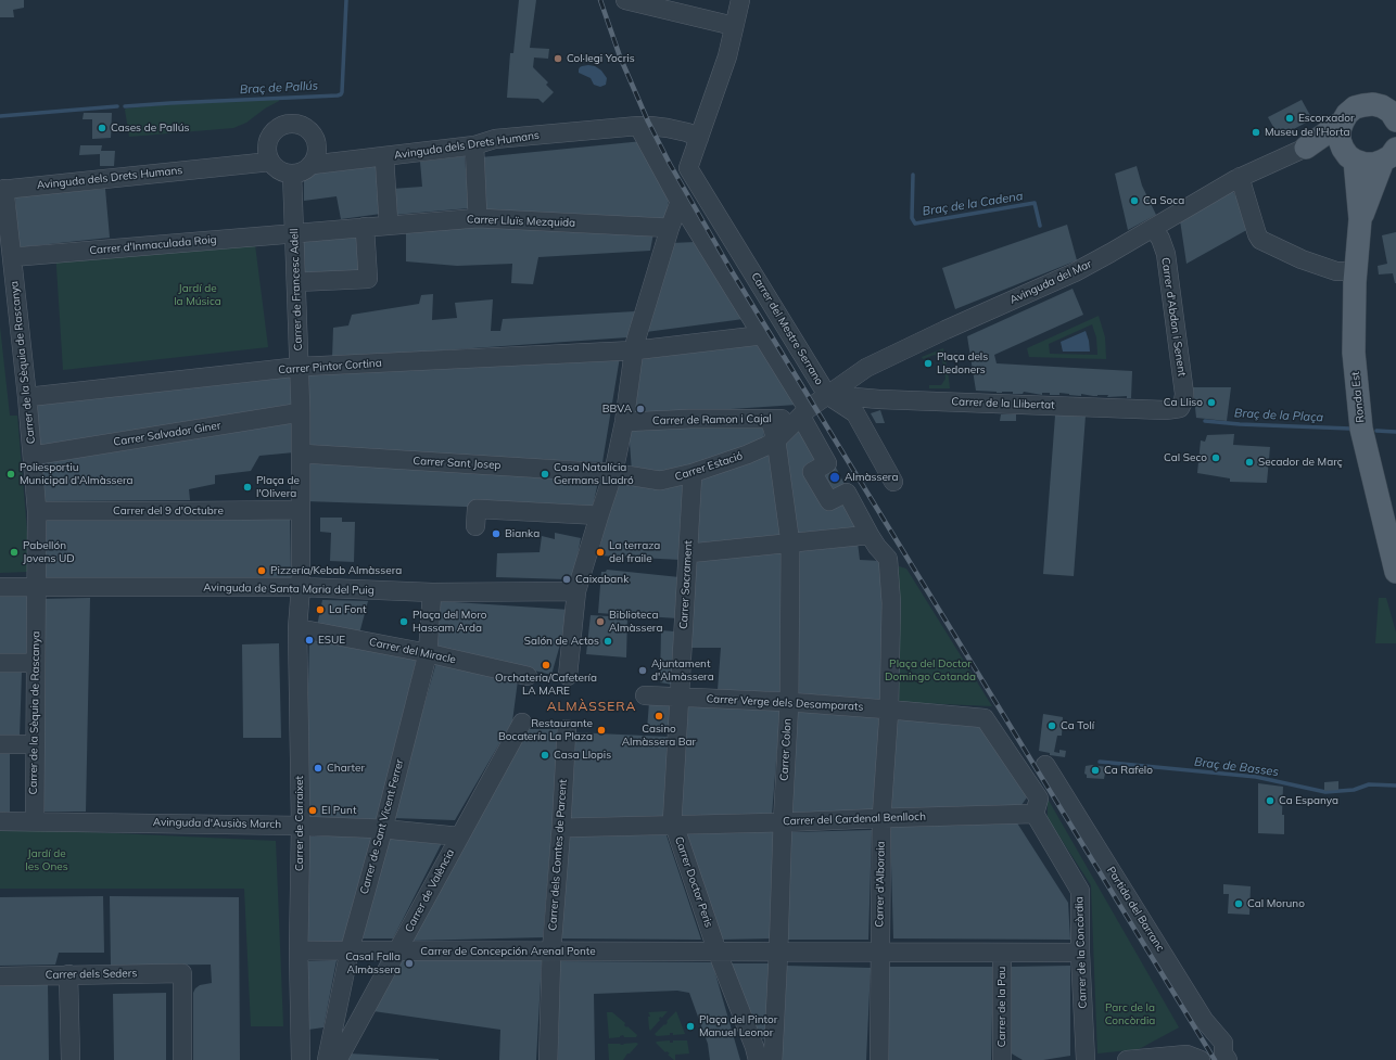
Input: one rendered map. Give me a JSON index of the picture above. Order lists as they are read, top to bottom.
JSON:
{
  "streets": {
    "main road": ["Avinguda del Mar", "Ronda Est"],
    "street": [
      "Avinguda dels Drets Humans",
      "Carrer Lluïs Mezquida",
      "Carrer d'Inmaculada Roig",
      "Carrer de Francesc Adell",
      "Carrer d'Abdon i Senent",
      "Carrer del Mestre Serrano",
      "Carrer de la Sèquia de Rascanya",
      "Carrer Pintor Cortina",
      "Carrer de la Llibertat",
      "Carrer de Ramon i Cajal",
      "Carrer Salvador Giner",
      "Carrer Sant Josep",
      "Carrer Estació",
      "Carrer del 9 d'Octubre",
      "Carrer Sacrament",
      "Avinguda de Santa Maria del Puig",
      "Carrer del Miracle",
      "Carrer Verge dels Desamparats",
      "Carrer Colon",
      "Carrer del Cardenal Benlloch",
      "Avinguda d'Ausiàs March",
      "Carrer de Carraixet",
      "Carrer de Sant Vicent Ferrer",
      "Carrer dels Comtes de Parcent",
      "Carrer Doctor Peris",
      "Carrer d'Alboraia",
      "Carrer de València",
      "Partida del Barranc",
      "Carrer de Concepción Arenal Ponte",
      "Carrer de la Concòrdia",
      "Carrer dels Seders",
      "Carrer de la Pau"
    ]
  },
  "crossings": [
    ["Avinguda dels Drets Humans", "Carrer de Francesc Adell"],
    ["Avinguda dels Drets Humans", "Carrer del Mestre Serrano"],
    ["Avinguda dels Drets Humans", "Carrer de la Sèquia de Rascanya"],
    ["Carrer Lluïs Mezquida", "Carrer d'Inmaculada Roig"],
    ["Carrer Lluïs Mezquida", "Carrer de Francesc Adell"],
    ["Carrer d'Inmaculada Roig", "Carrer de Francesc Adell"],
    ["Carrer d'Inmaculada Roig", "Carrer de la Sèquia de Rascanya"],
    ["Avinguda del Mar", "Carrer d'Abdon i Senent"],
    ["Avinguda del Mar", "Carrer del Mestre Serrano"],
    ["Avinguda del Mar", "Ronda Est"],
    ["Avinguda del Mar", "Carrer de la Llibertat"],
    ["Avinguda del Mar", "Carrer de Ramon i Cajal"],
    ["Carrer de Francesc Adell", "Carrer Pintor Cortina"],
    ["Carrer de Francesc Adell", "Carrer Salvador Giner"],
    ["Carrer de Francesc Adell", "Carrer Sant Josep"],
    ["Carrer de Francesc Adell", "Carrer del 9 d'Octubre"],
    ["Carrer de Francesc Adell", "Avinguda de Santa Maria del Puig"],
    ["Carrer de Francesc Adell", "Carrer de Carraixet"],
    ["Carrer d'Abdon i Senent", "Carrer de la Llibertat"],
    ["Carrer del Mestre Serrano", "Carrer de la Llibertat"],
    ["Carrer de la Sèquia de Rascanya", "Carrer Pintor Cortina"],
    ["Carrer de la Sèquia de Rascanya", "Carrer Salvador Giner"],
    ["Carrer de la Sèquia de Rascanya", "Carrer del 9 d'Octubre"],
    ["Carrer de la Sèquia de Rascanya", "Avinguda de Santa Maria del Puig"],
    ["Carrer de la Sèquia de Rascanya", "Avinguda d'Ausiàs March"],
    ["Carrer de Ramon i Cajal", "Carrer Colon"],
    ["Carrer Sant Josep", "Carrer Estació"],
    ["Carrer Estació", "Carrer Sacrament"],
    ["Carrer Estació", "Carrer Colon"],
    ["Carrer Sacrament", "Carrer Verge dels Desamparats"],
    ["Carrer Sacrament", "Carrer Doctor Peris"],
    ["Avinguda de Santa Maria del Puig", "Carrer de Carraixet"],
    ["Avinguda de Santa Maria del Puig", "Carrer de Sant Vicent Ferrer"],
    ["Carrer del Miracle", "Carrer de Carraixet"],
    ["Carrer del Miracle", "Carrer de Sant Vicent Ferrer"],
    ["Carrer Verge dels Desamparats", "Carrer Colon"],
    ["Carrer Verge dels Desamparats", "Carrer Doctor Peris"],
    ["Carrer Verge dels Desamparats", "Carrer d'Alboraia"],
    ["Carrer Colon", "Carrer del Cardenal Benlloch"],
    ["Carrer Colon", "Carrer de Concepción Arenal Ponte"],
    ["Carrer del Cardenal Benlloch", "Carrer dels Comtes de Parcent"],
    ["Carrer del Cardenal Benlloch", "Carrer Doctor Peris"],
    ["Carrer del Cardenal Benlloch", "Carrer d'Alboraia"],
    ["Carrer del Cardenal Benlloch", "Carrer de la Concòrdia"],
    ["Avinguda d'Ausiàs March", "Carrer de Carraixet"],
    ["Avinguda d'Ausiàs March", "Carrer de Sant Vicent Ferrer"],
    ["Avinguda d'Ausiàs March", "Carrer de València"],
    ["Carrer de Carraixet", "Carrer de Concepción Arenal Ponte"],
    ["Carrer de Sant Vicent Ferrer", "Carrer de Concepción Arenal Ponte"],
    ["Carrer dels Comtes de Parcent", "Carrer de Concepción Arenal Ponte"],
    ["Carrer Doctor Peris", "Carrer de Concepción Arenal Ponte"],
    ["Carrer d'Alboraia", "Carrer de Concepción Arenal Ponte"],
    ["Carrer de València", "Carrer de Concepción Arenal Ponte"],
    ["Carrer de Concepción Arenal Ponte", "Carrer de la Concòrdia"],
    ["Carrer de Concepción Arenal Ponte", "Carrer de la Pau"]
  ],
  "districts": ["ALMÀSSERA"],
  "water": [
    "Braç de Pallús",
    "Braç de la Cadena",
    "Braç de la Plaça",
    "Braç de Basses"
  ],
  "parks": [
    "Jardí de la Música",
    "Plaça del Doctor Domingo Cotanda",
    "Jardí de les Ones",
    "Parc de la Concòrdia"
  ],
  "places": [
    "Col·legi Yocris",
    "Escorxador",
    "Cases de Pallús",
    "Museu de l'Horta",
    "Ca Soca",
    "Plaça dels Lledoners",
    "Ca Lliso",
    "BBVA",
    "Cal Seco",
    "Secador de Març",
    "Poliesportiu Municipal d'Almàssera",
    "Casa Natalícia Germans Lladró",
    "Almàssera",
    "Plaça de l'Olivera",
    "Bianka",
    "Pabellón Jovens UD",
    "La terraza del fraile",
    "Pizzería/Kebab Almàssera",
    "Caixabank",
    "La Font",
    "Plaça del Moro Hassam Arda",
    "Biblioteca Almàssera",
    "ESUE",
    "Salón de Actos",
    "Orchatería/Cafetería LA MARE",
    "Ajuntament d'Almàssera",
    "Casino Almàssera Bar",
    "Ca Tolí",
    "Restaurante Bocatería La Plaza",
    "Casa Llopis",
    "Charter",
    "Ca Rafelo",
    "Ca Espanya",
    "El Punt",
    "Cal Moruno",
    "Casal Falla Almàssera",
    "Plaça del Pintor Manuel Leonor"
  ]
}
